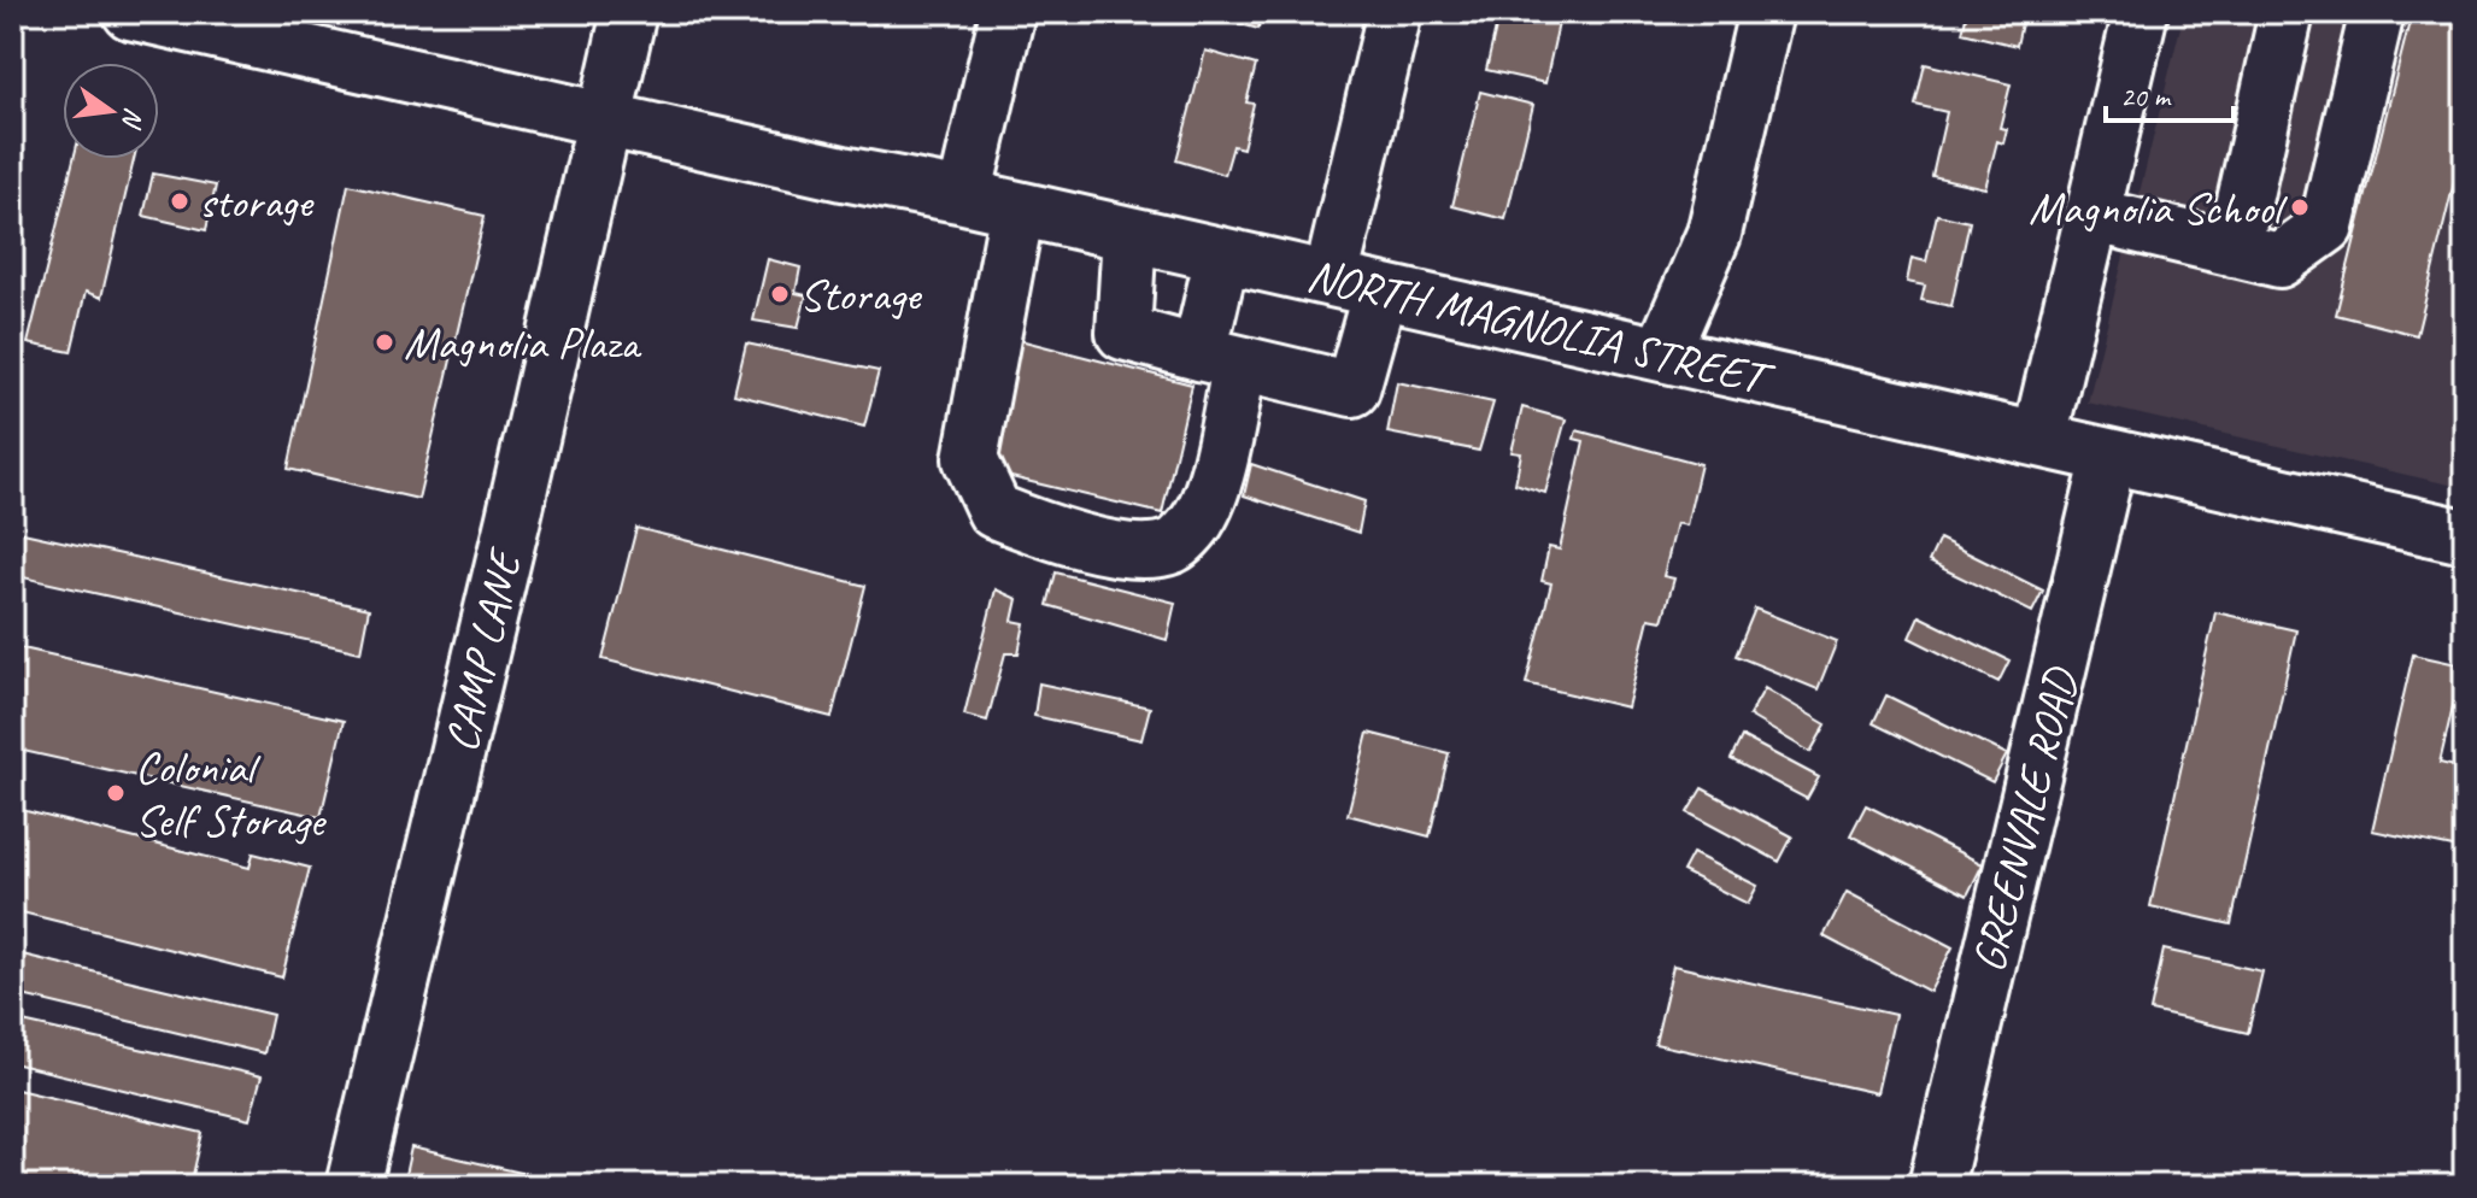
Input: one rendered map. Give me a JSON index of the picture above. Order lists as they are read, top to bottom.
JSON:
{
  "streets": {
    "street": ["NORTH MAGNOLIA STREET", "CAMP LANE", "GREENVALE ROAD"]
  },
  "crossings": [
    ["NORTH MAGNOLIA STREET", "CAMP LANE"],
    ["NORTH MAGNOLIA STREET", "GREENVALE ROAD"]
  ],
  "places": [
    "storage",
    "Magnolia School",
    "Storage",
    "Magnolia Plaza",
    "Colonial Self Storage"
  ],
  "scale_bar": "20 m",
  "north": "right"
}
